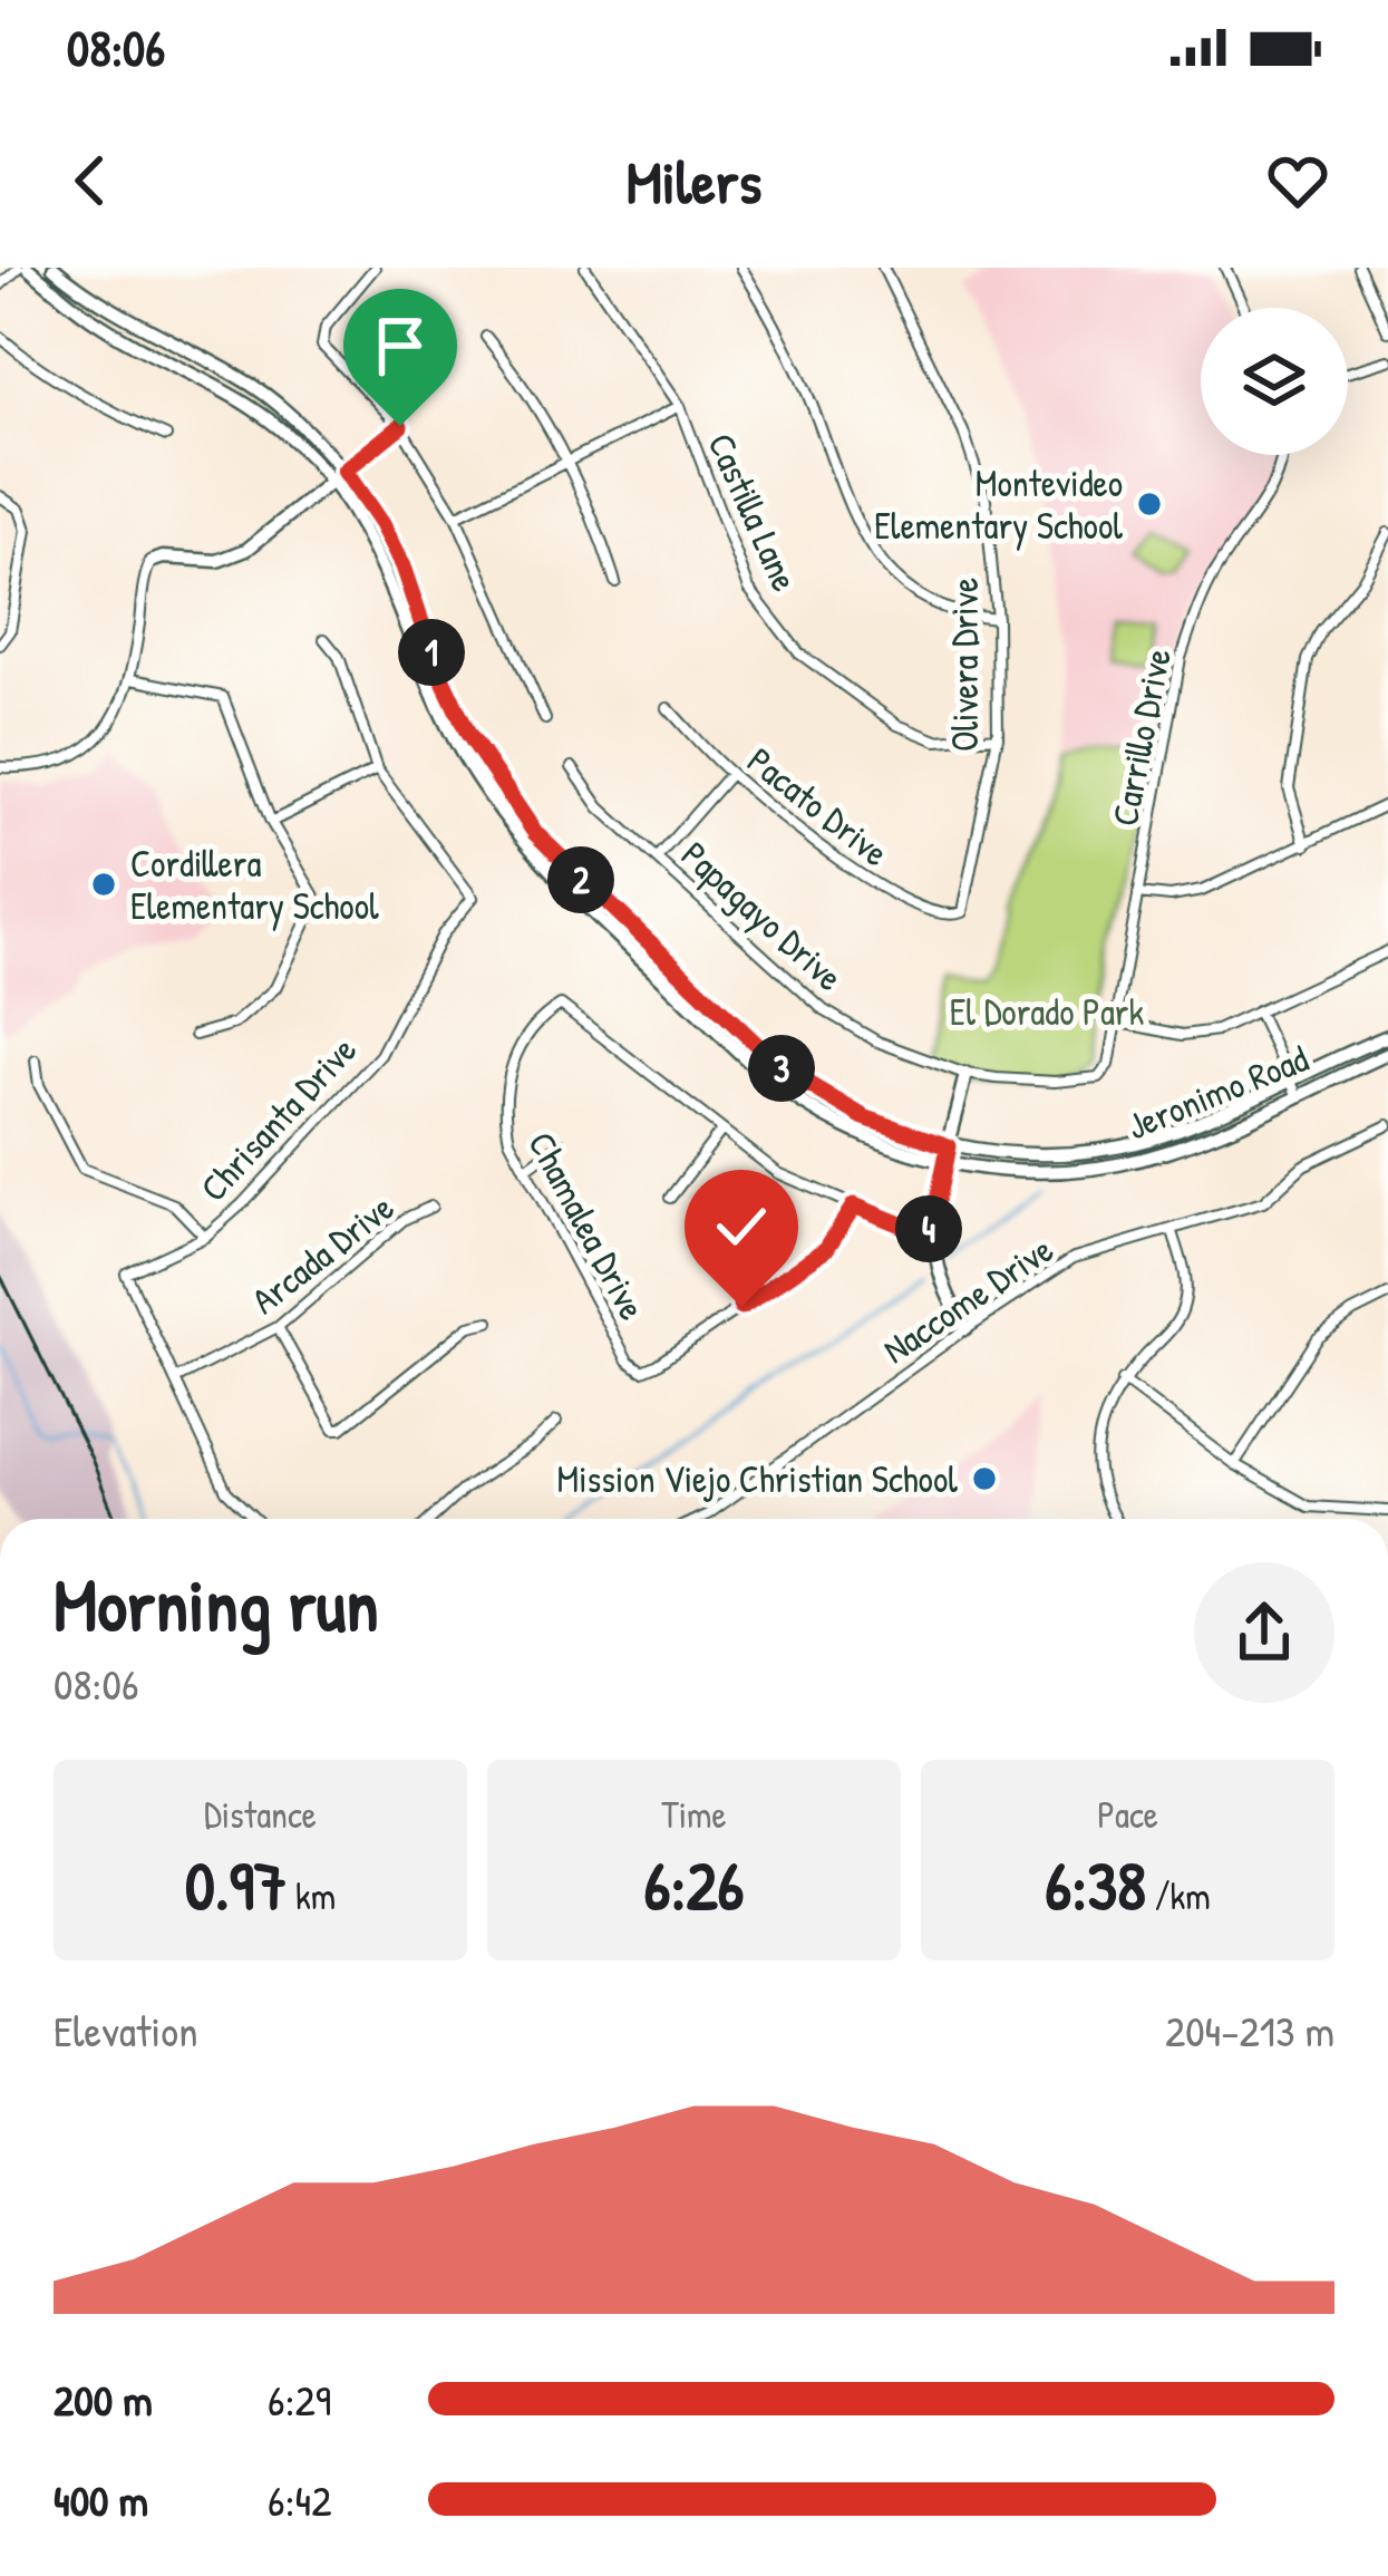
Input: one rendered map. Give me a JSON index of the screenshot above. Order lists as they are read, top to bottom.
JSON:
{
  "streets": {
    "main road": ["Jeronimo Road"],
    "street": [
      "Castilla Lane",
      "Olivera Drive",
      "Carrillo Drive",
      "Pacato Drive",
      "Papagayo Drive",
      "Chrisanta Drive",
      "Chamalea Drive",
      "Arcada Drive",
      "Naccome Drive"
    ]
  },
  "crossings": [
    ["Castilla Lane", "Olivera Drive"],
    ["Olivera Drive", "Pacato Drive"],
    ["Carrillo Drive", "Papagayo Drive"],
    ["Chrisanta Drive", "Arcada Drive"]
  ],
  "parks": ["El Dorado Park"],
  "places": ["Montevideo Elementary School", "Cordillera Elementary School", "Mission Viejo Christian School"],
  "page": {
    "status": "08:06",
    "header": "Milers",
    "pins": [
      "1",
      "2",
      "3",
      "4"
    ],
    "heading": ["Morning run", "08:06"],
    "stats": [
      ["Distance", "0.97 km"],
      ["Time", "6:26"],
      ["Pace", "6:38 /km"]
    ],
    "chart": ["Elevation", "204–213 m"],
    "list": [
      {
        "name": "200 m",
        "note": "6:29"
      },
      {
        "name": "400 m",
        "note": "6:42"
      }
    ]
  }
}
